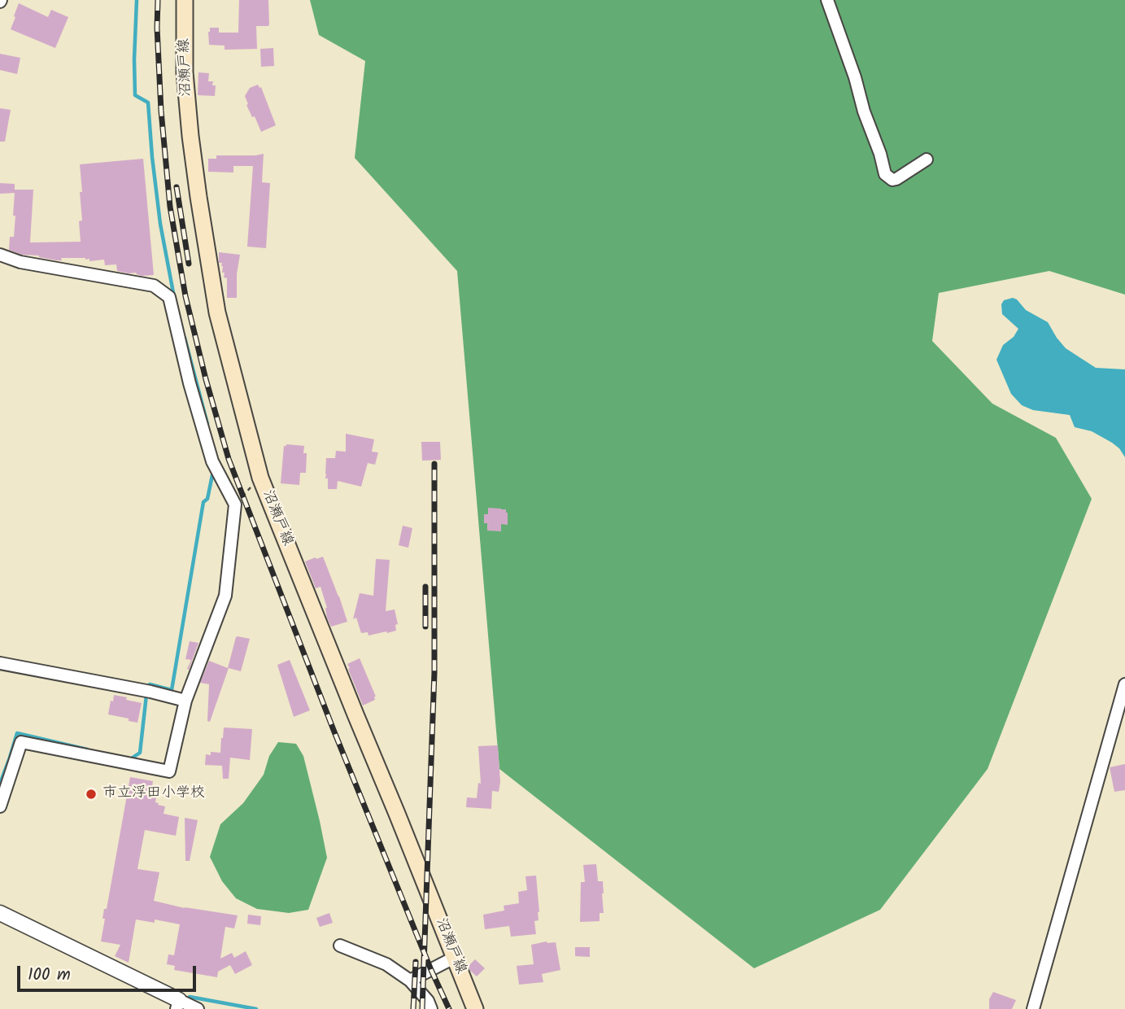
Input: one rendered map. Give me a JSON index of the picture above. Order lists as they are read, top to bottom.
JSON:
{
  "streets": {
    "main road": ["沼瀬戸線"]
  },
  "places": ["市立浮田小学校"],
  "scale_bar": "100 m"
}
